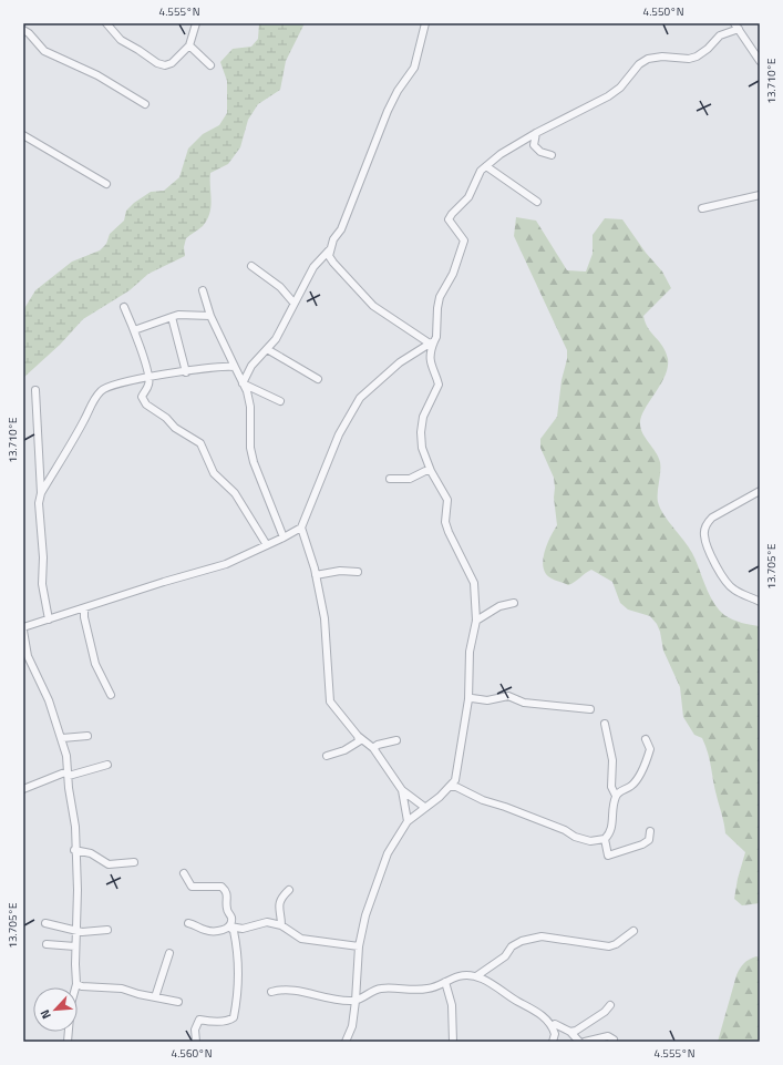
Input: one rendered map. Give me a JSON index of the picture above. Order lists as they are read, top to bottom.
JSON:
{
  "north": "bottom left",
  "coordinates": [
    "4.555°N",
    "4.550°N",
    "13.710°E",
    "13.705°E",
    "4.560°N"
  ]
}
